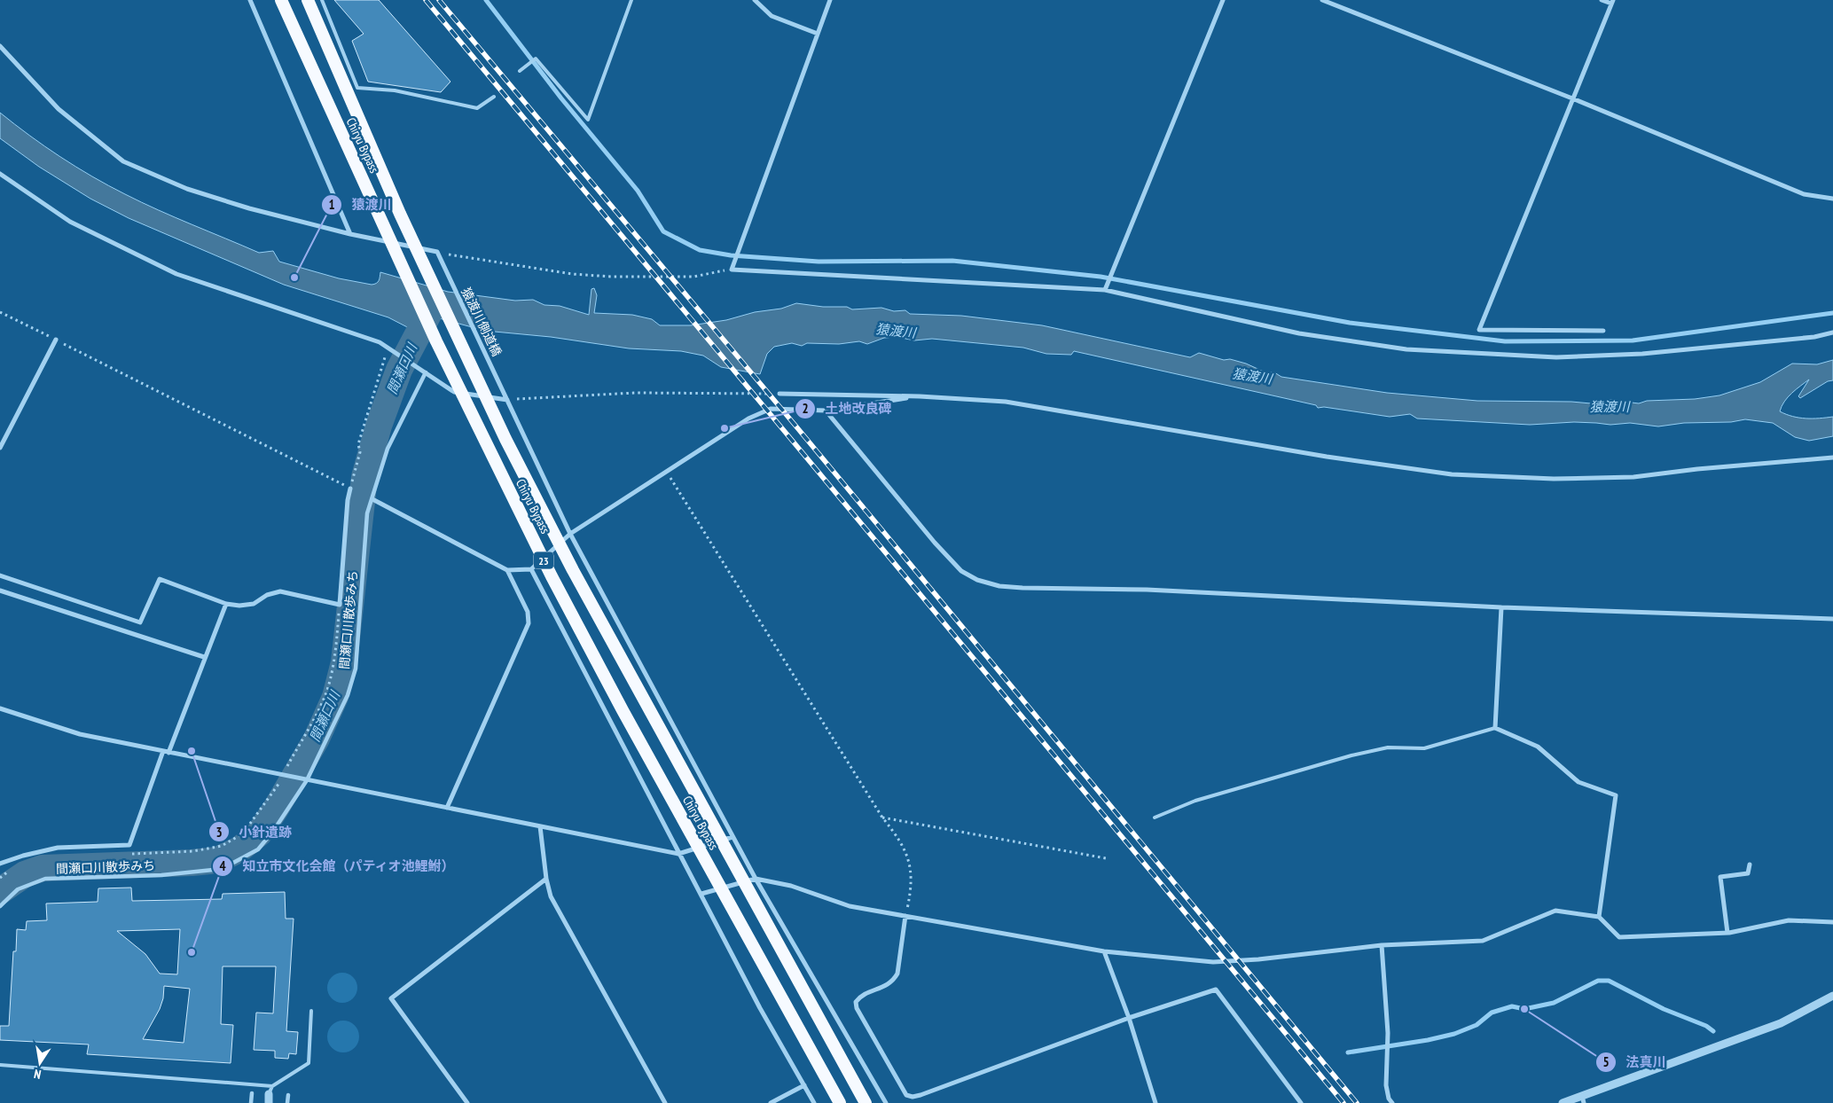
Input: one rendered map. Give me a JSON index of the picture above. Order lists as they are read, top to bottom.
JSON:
{
  "streets": {
    "highway": ["Chiryu Bypass", "23"],
    "street": ["猿渡川側道橋", "間瀬口川散歩みち"]
  },
  "water": ["猿渡川", "間瀬口川"],
  "places": [
    "猿渡川",
    "土地改良碑",
    "小針遺跡",
    "知立市文化会館（パティオ池鯉鮒）",
    "法真川"
  ],
  "north": "bottom"
}
